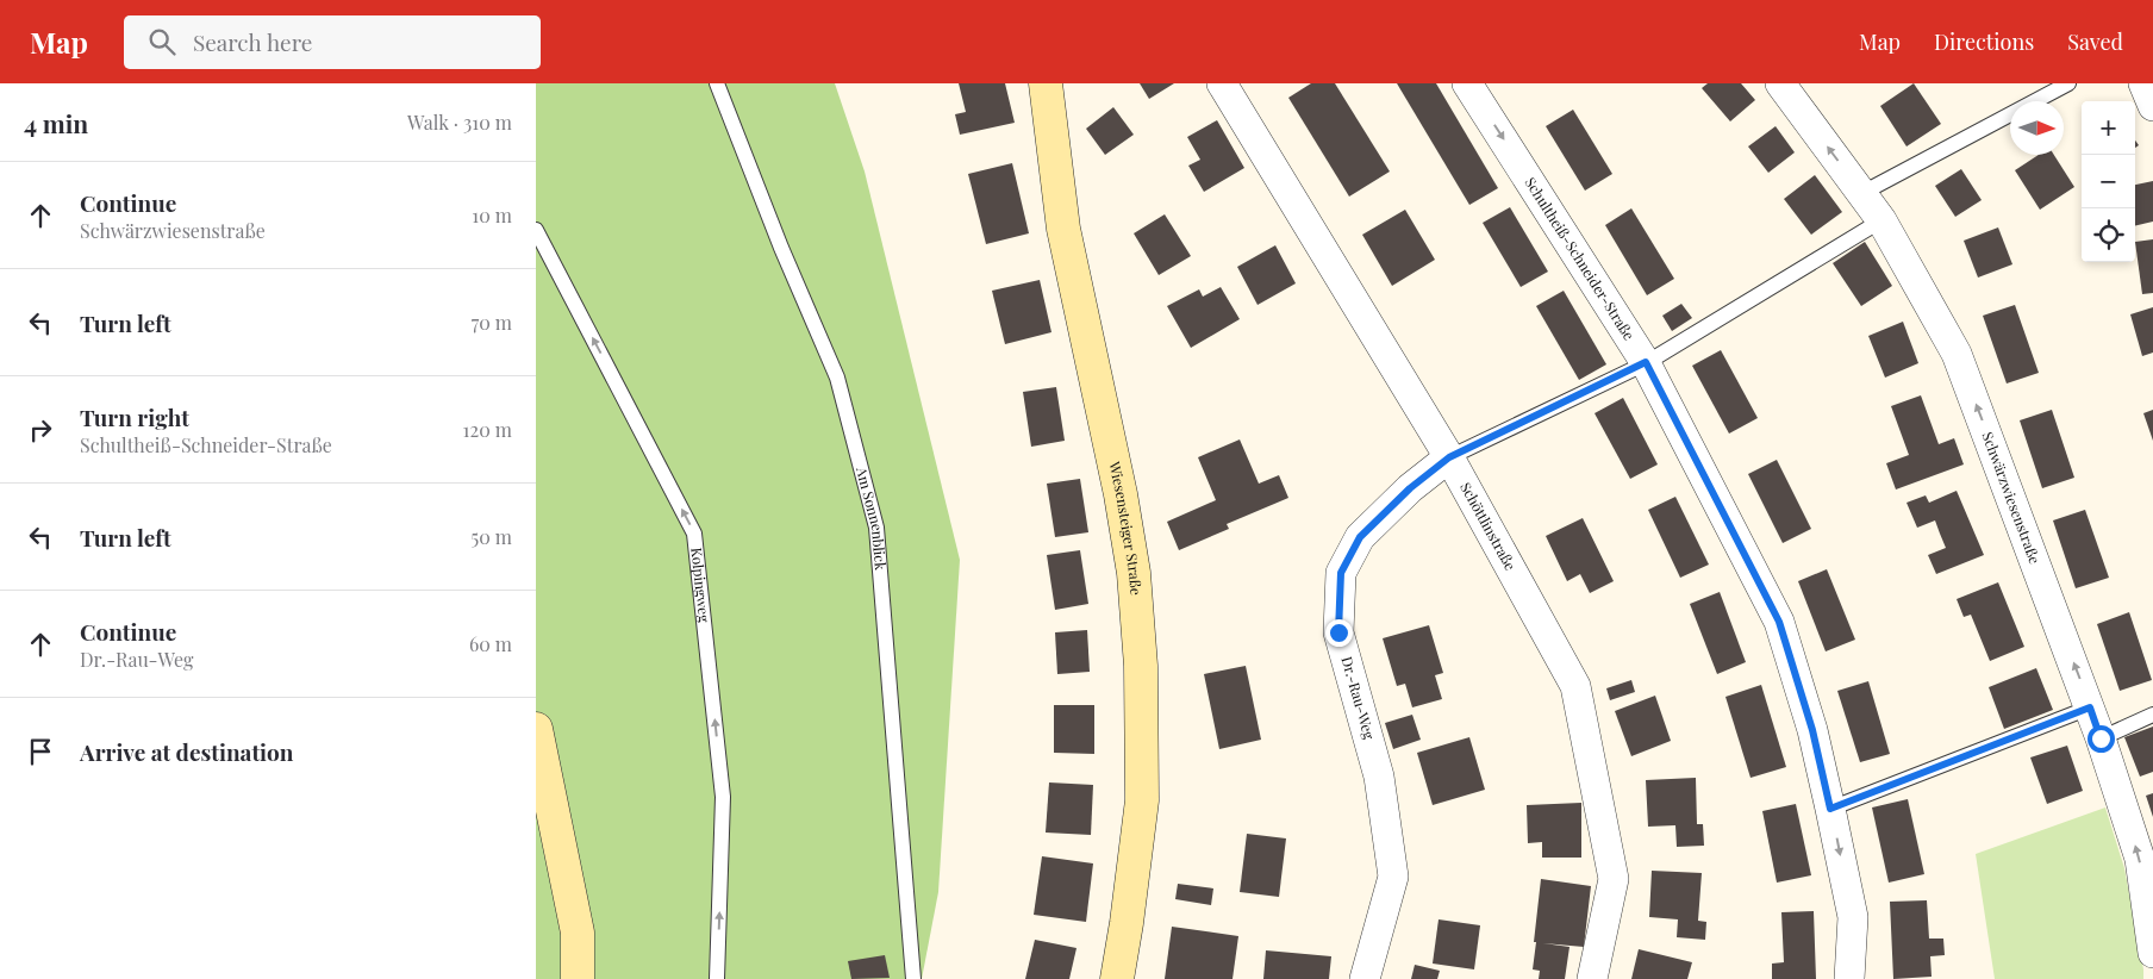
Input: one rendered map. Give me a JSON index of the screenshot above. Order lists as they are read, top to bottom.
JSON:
{
  "streets": {
    "main road": ["Wiesensteiger Straße"],
    "street": [
      "Schultheiß-Schneider-Straße",
      "Schwärzwiesenstraße",
      "Schöttlinstraße",
      "Dr.-Rau-Weg"
    ],
    "lane": ["Am Sonnenblick", "Kolpingweg"]
  },
  "crossings": [
    ["Schöttlinstraße", "Dr.-Rau-Weg"]
  ],
  "one_way": ["Schultheiß-Schneider-Straße", "Schwärzwiesenstraße", "Kolpingweg"],
  "north": "right",
  "page": {
    "header": "Map",
    "search": "Search here",
    "nav": ["Map", "Directions", "Saved"],
    "heading": ["4 min", "Walk · 310 m"],
    "map_buttons": ["+", "−"],
    "list": [
      ["Continue", "Schwärzwiesenstraße", "10 m"],
      ["Turn left", "70 m"],
      ["Turn right", "Schultheiß-Schneider-Straße", "120 m"],
      ["Turn left", "50 m"],
      ["Continue", "Dr.-Rau-Weg", "60 m"],
      "Arrive at destination"
    ]
  }
}
